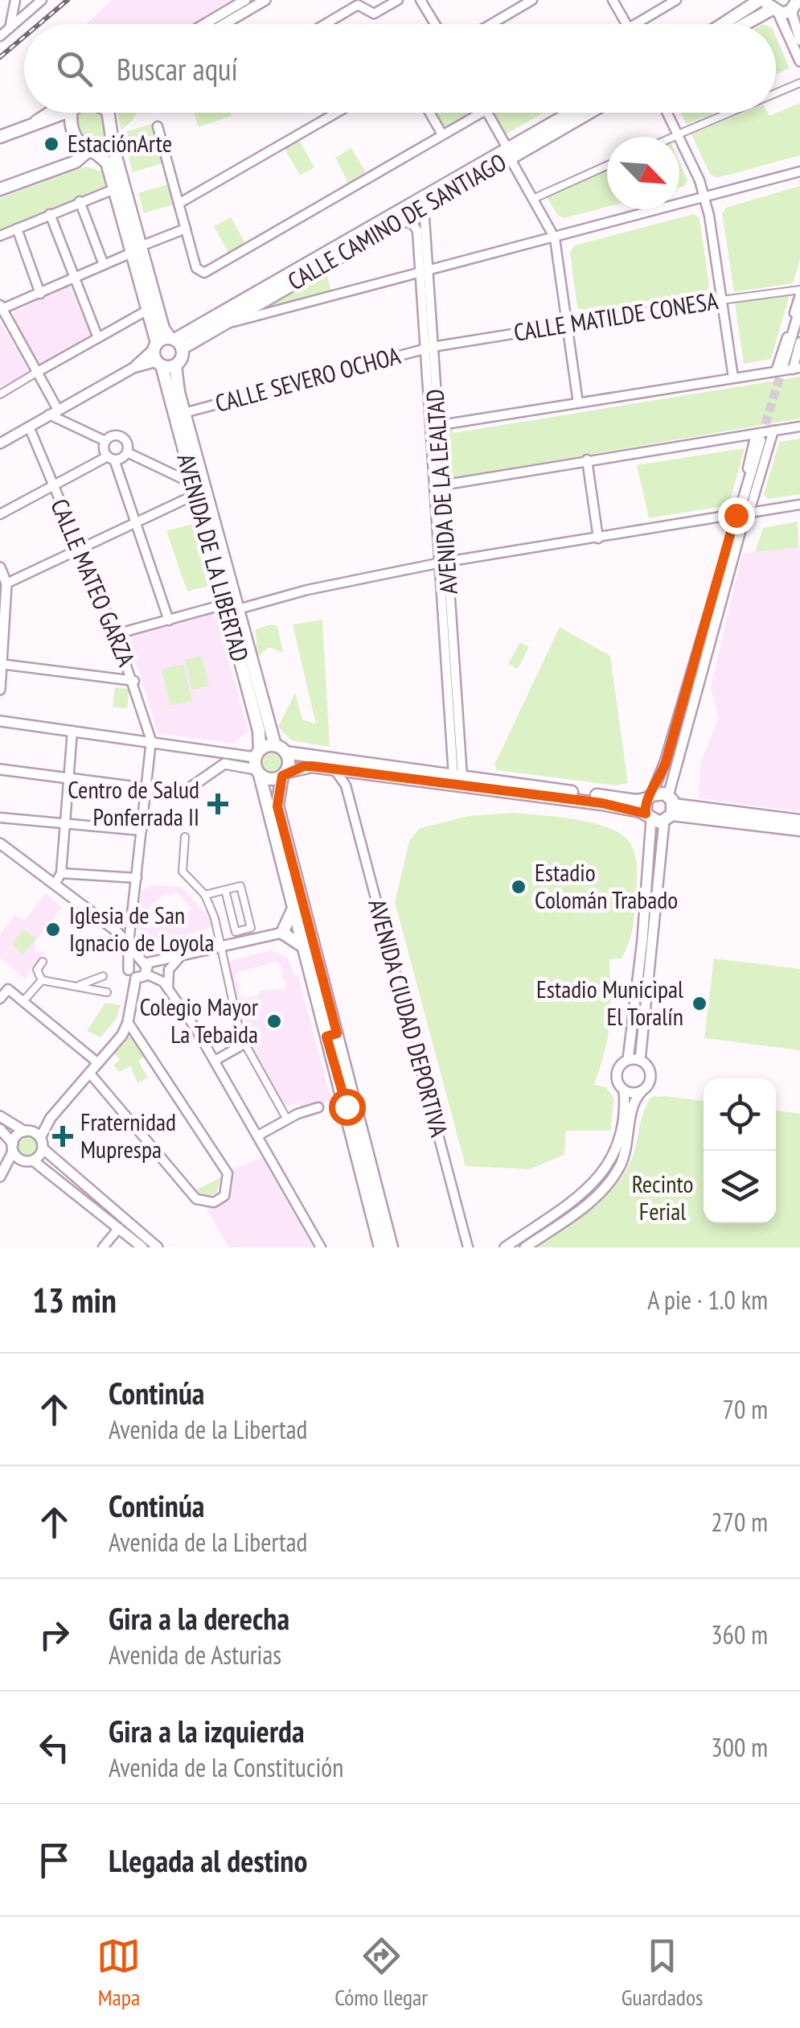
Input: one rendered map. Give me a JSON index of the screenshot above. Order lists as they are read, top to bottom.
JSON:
{
  "streets": {
    "main road": ["CALLE CAMINO DE SANTIAGO", "AVENIDA DE LA LIBERTAD"],
    "street": [
      "CALLE MATILDE CONESA",
      "CALLE SEVERO OCHOA",
      "AVENIDA DE LA LEALTAD",
      "CALLE MATEO GARZA",
      "AVENIDA CIUDAD DEPORTIVA"
    ]
  },
  "crossings": [
    ["CALLE CAMINO DE SANTIAGO", "AVENIDA DE LA LEALTAD"],
    ["CALLE MATILDE CONESA", "CALLE SEVERO OCHOA"],
    ["CALLE MATILDE CONESA", "AVENIDA DE LA LEALTAD"],
    ["CALLE SEVERO OCHOA", "AVENIDA DE LA LEALTAD"],
    ["CALLE SEVERO OCHOA", "AVENIDA DE LA LIBERTAD"],
    ["AVENIDA DE LA LEALTAD", "AVENIDA DE LA LIBERTAD"]
  ],
  "parks": ["Recinto Ferial"],
  "places": {
    "other": [
      "EstaciónArte",
      "Estadio Colomán Trabado",
      "Iglesia de San Ignacio de Loyola",
      "Estadio Municipal El Toralín",
      "Colegio Mayor La Tebaida"
    ],
    "health": ["Centro de Salud Ponferrada II", "Fraternidad Muprespa"]
  },
  "north": "bottom right",
  "page": {
    "search": "Buscar aquí",
    "heading": ["13 min", "A pie · 1.0 km"],
    "list": [
      ["Continúa", "Avenida de la Libertad", "70 m"],
      ["Continúa", "Avenida de la Libertad", "270 m"],
      ["Gira a la derecha", "Avenida de Asturias", "360 m"],
      ["Gira a la izquierda", "Avenida de la Constitución", "300 m"],
      "Llegada al destino"
    ],
    "nav": ["Mapa", "Cómo llegar", "Guardados"]
  }
}
